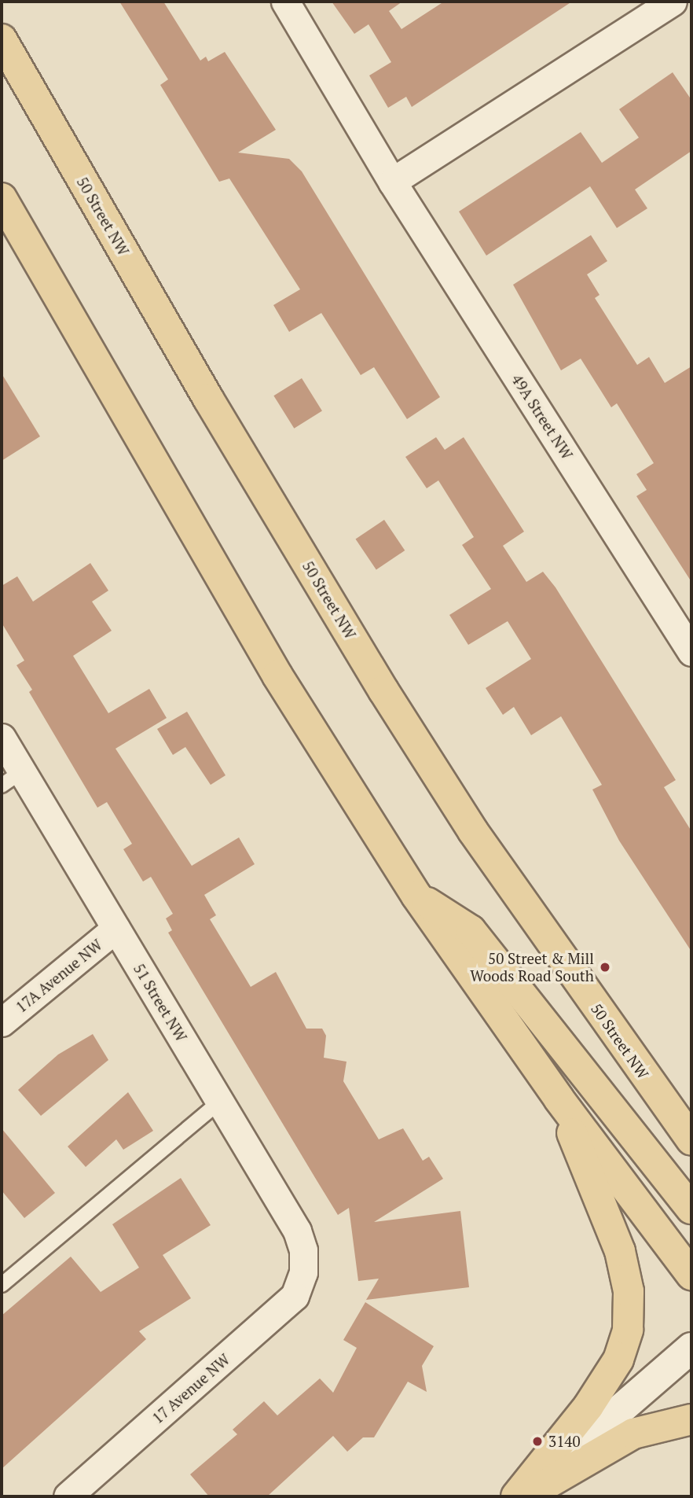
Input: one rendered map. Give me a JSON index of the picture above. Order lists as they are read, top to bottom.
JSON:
{
  "streets": {
    "main road": ["50 Street NW"],
    "street": [
      "49A Street NW",
      "17A Avenue NW",
      "51 Street NW",
      "17 Avenue NW"
    ]
  },
  "crossings": [
    ["17A Avenue NW", "51 Street NW"],
    ["51 Street NW", "17 Avenue NW"]
  ],
  "places": ["50 Street & Mill Woods Road South", "3140"]
}
